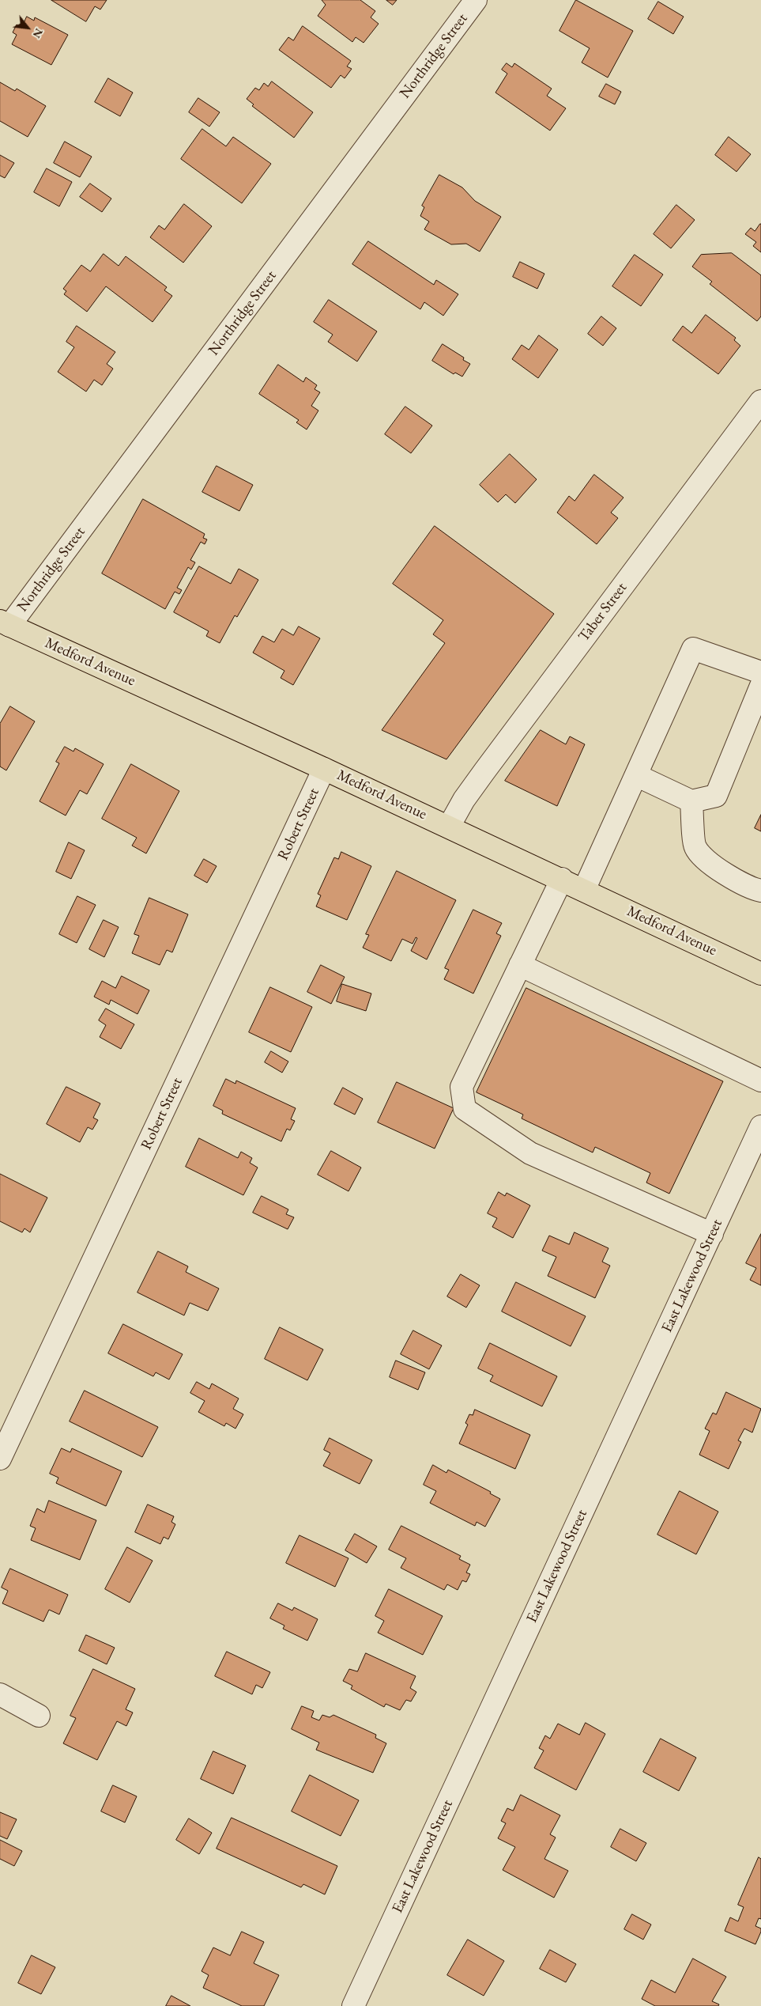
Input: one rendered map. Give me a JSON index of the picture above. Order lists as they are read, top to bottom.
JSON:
{
  "streets": {
    "main road": ["Medford Avenue"],
    "street": [
      "Northridge Street",
      "Taber Street",
      "Robert Street",
      "East Lakewood Street"
    ]
  },
  "crossings": [
    ["Northridge Street", "Medford Avenue"],
    ["Taber Street", "Medford Avenue"],
    ["Medford Avenue", "Robert Street"]
  ],
  "north": "bottom right"
}
